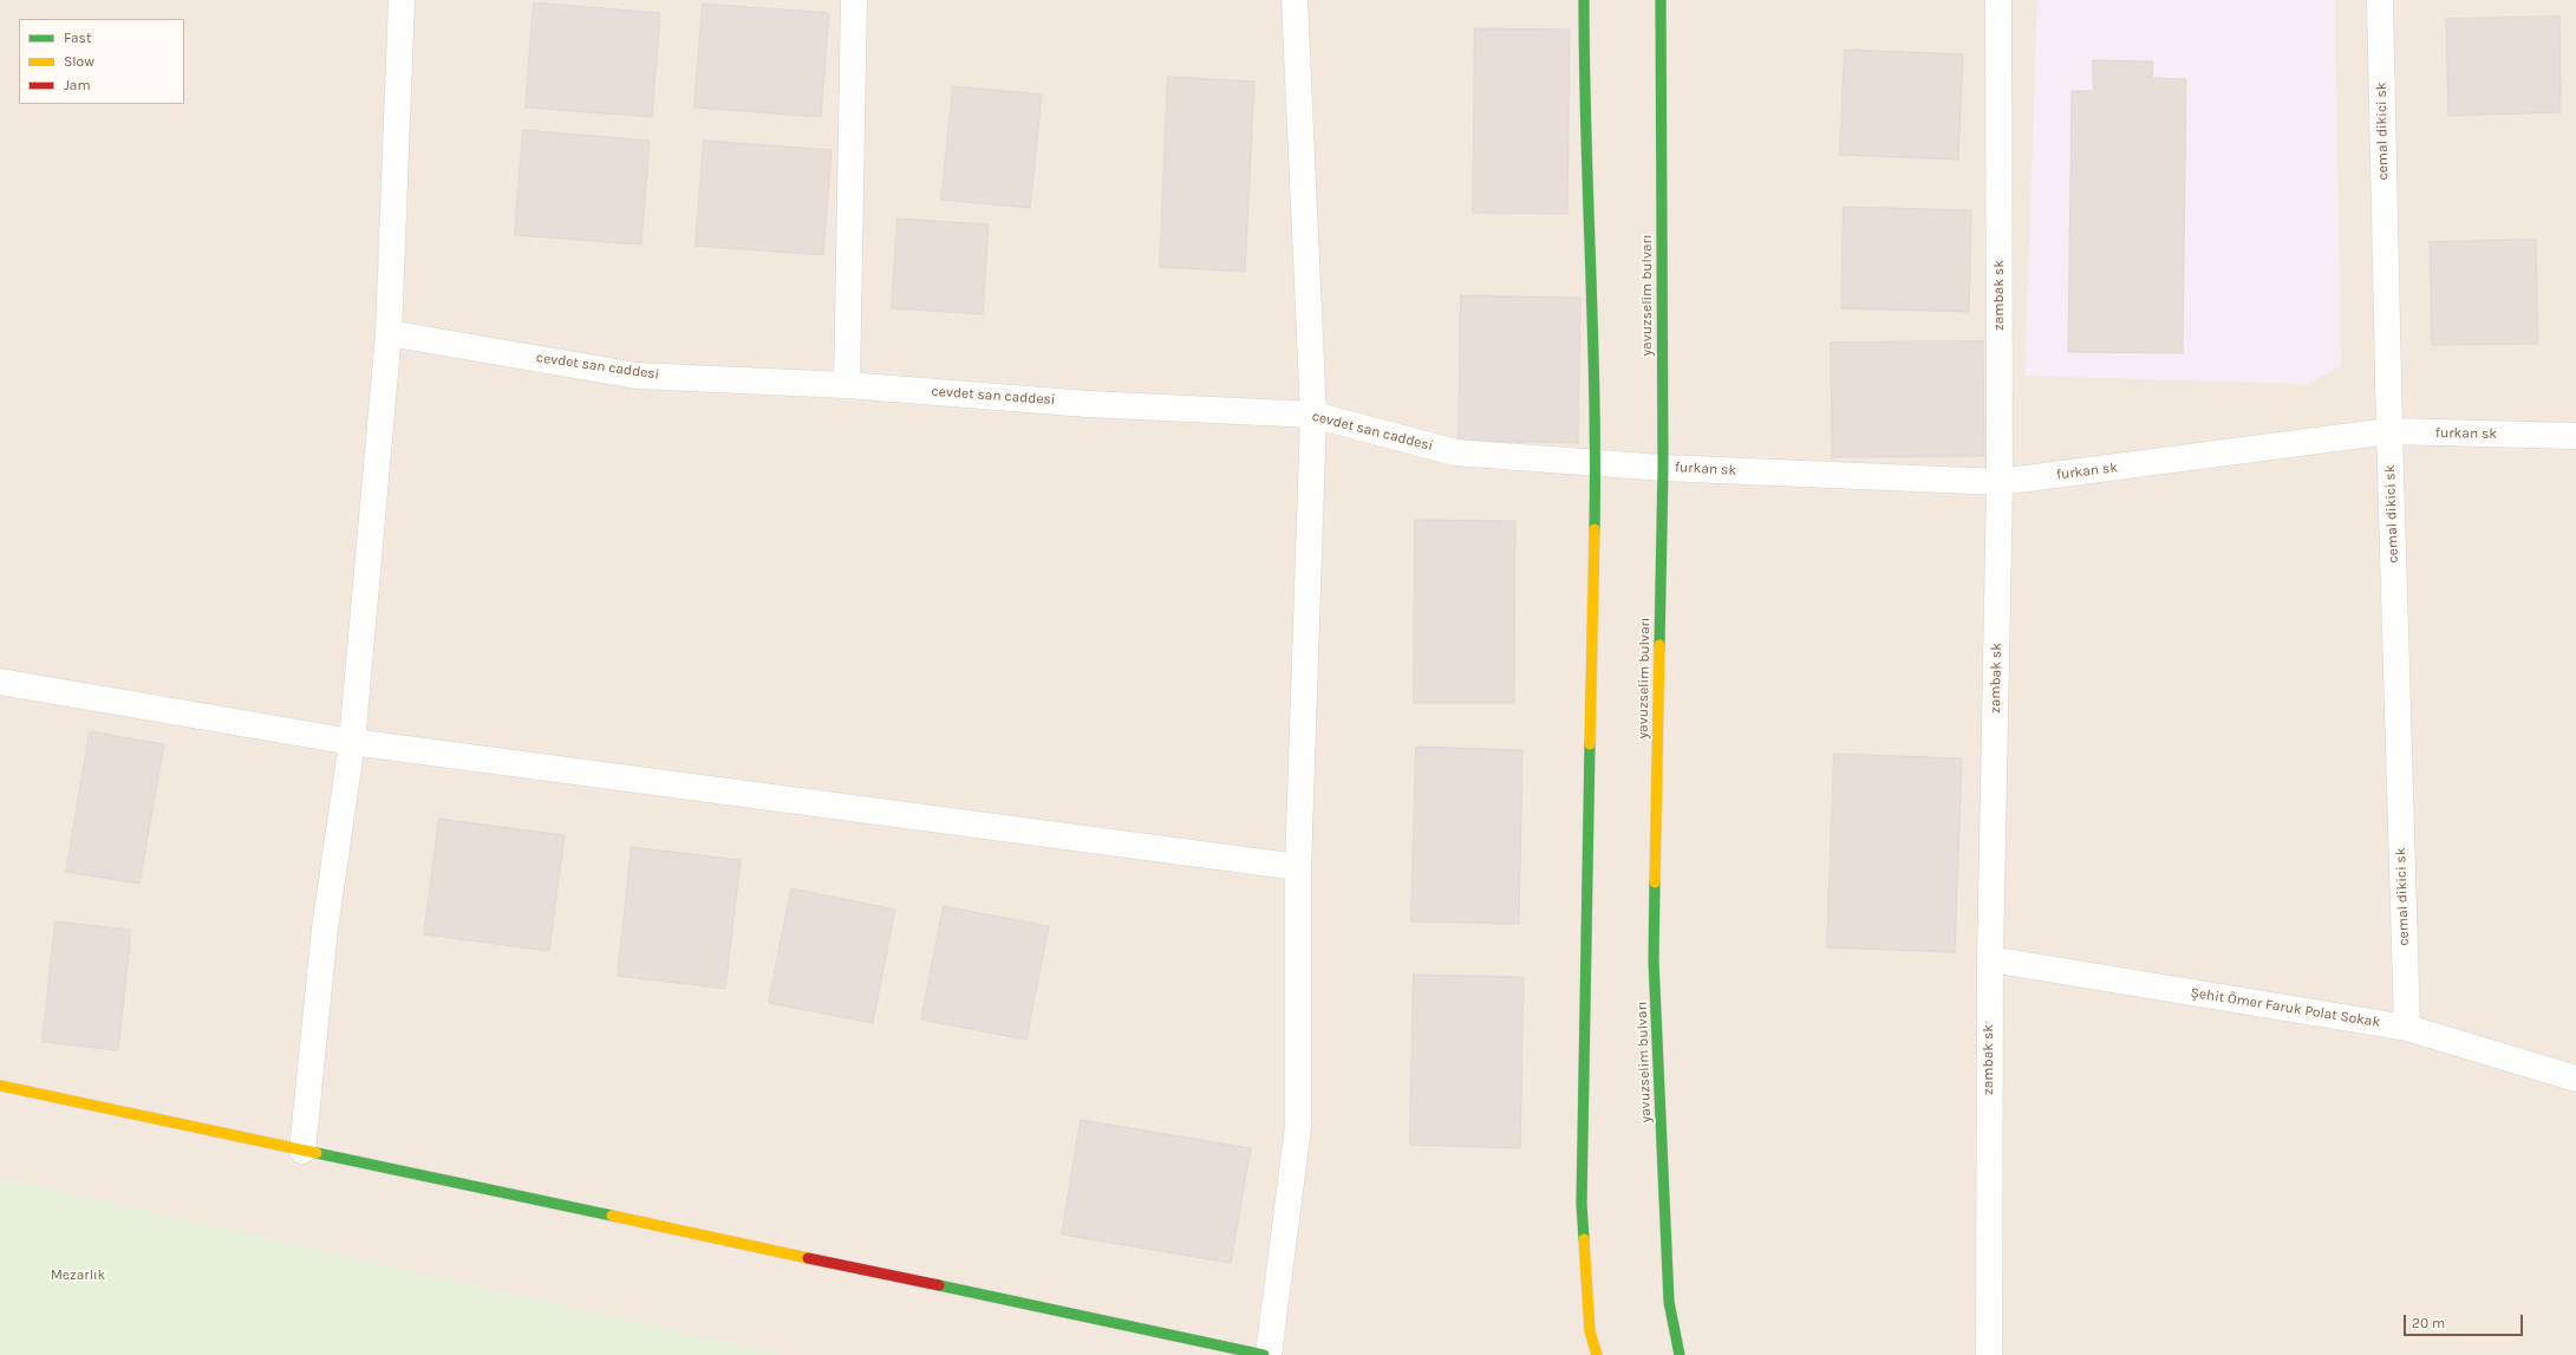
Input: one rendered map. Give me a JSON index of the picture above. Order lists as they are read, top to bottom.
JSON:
{
  "streets": {
    "main road": ["yavuzselim bulvarı"],
    "street": [
      "cemal dikici sk",
      "zambak sk",
      "cevdet san caddesi",
      "furkan sk",
      "Şehit Ömer Faruk Polat Sokak"
    ]
  },
  "crossings": [
    ["cemal dikici sk", "furkan sk"],
    ["cemal dikici sk", "Şehit Ömer Faruk Polat Sokak"],
    ["yavuzselim bulvarı", "furkan sk"],
    ["zambak sk", "furkan sk"],
    ["zambak sk", "Şehit Ömer Faruk Polat Sokak"],
    ["cevdet san caddesi", "furkan sk"]
  ],
  "parks": ["Mezarlık"],
  "legend": ["Fast", "Slow", "Jam"],
  "scale_bar": "20 m"
}
